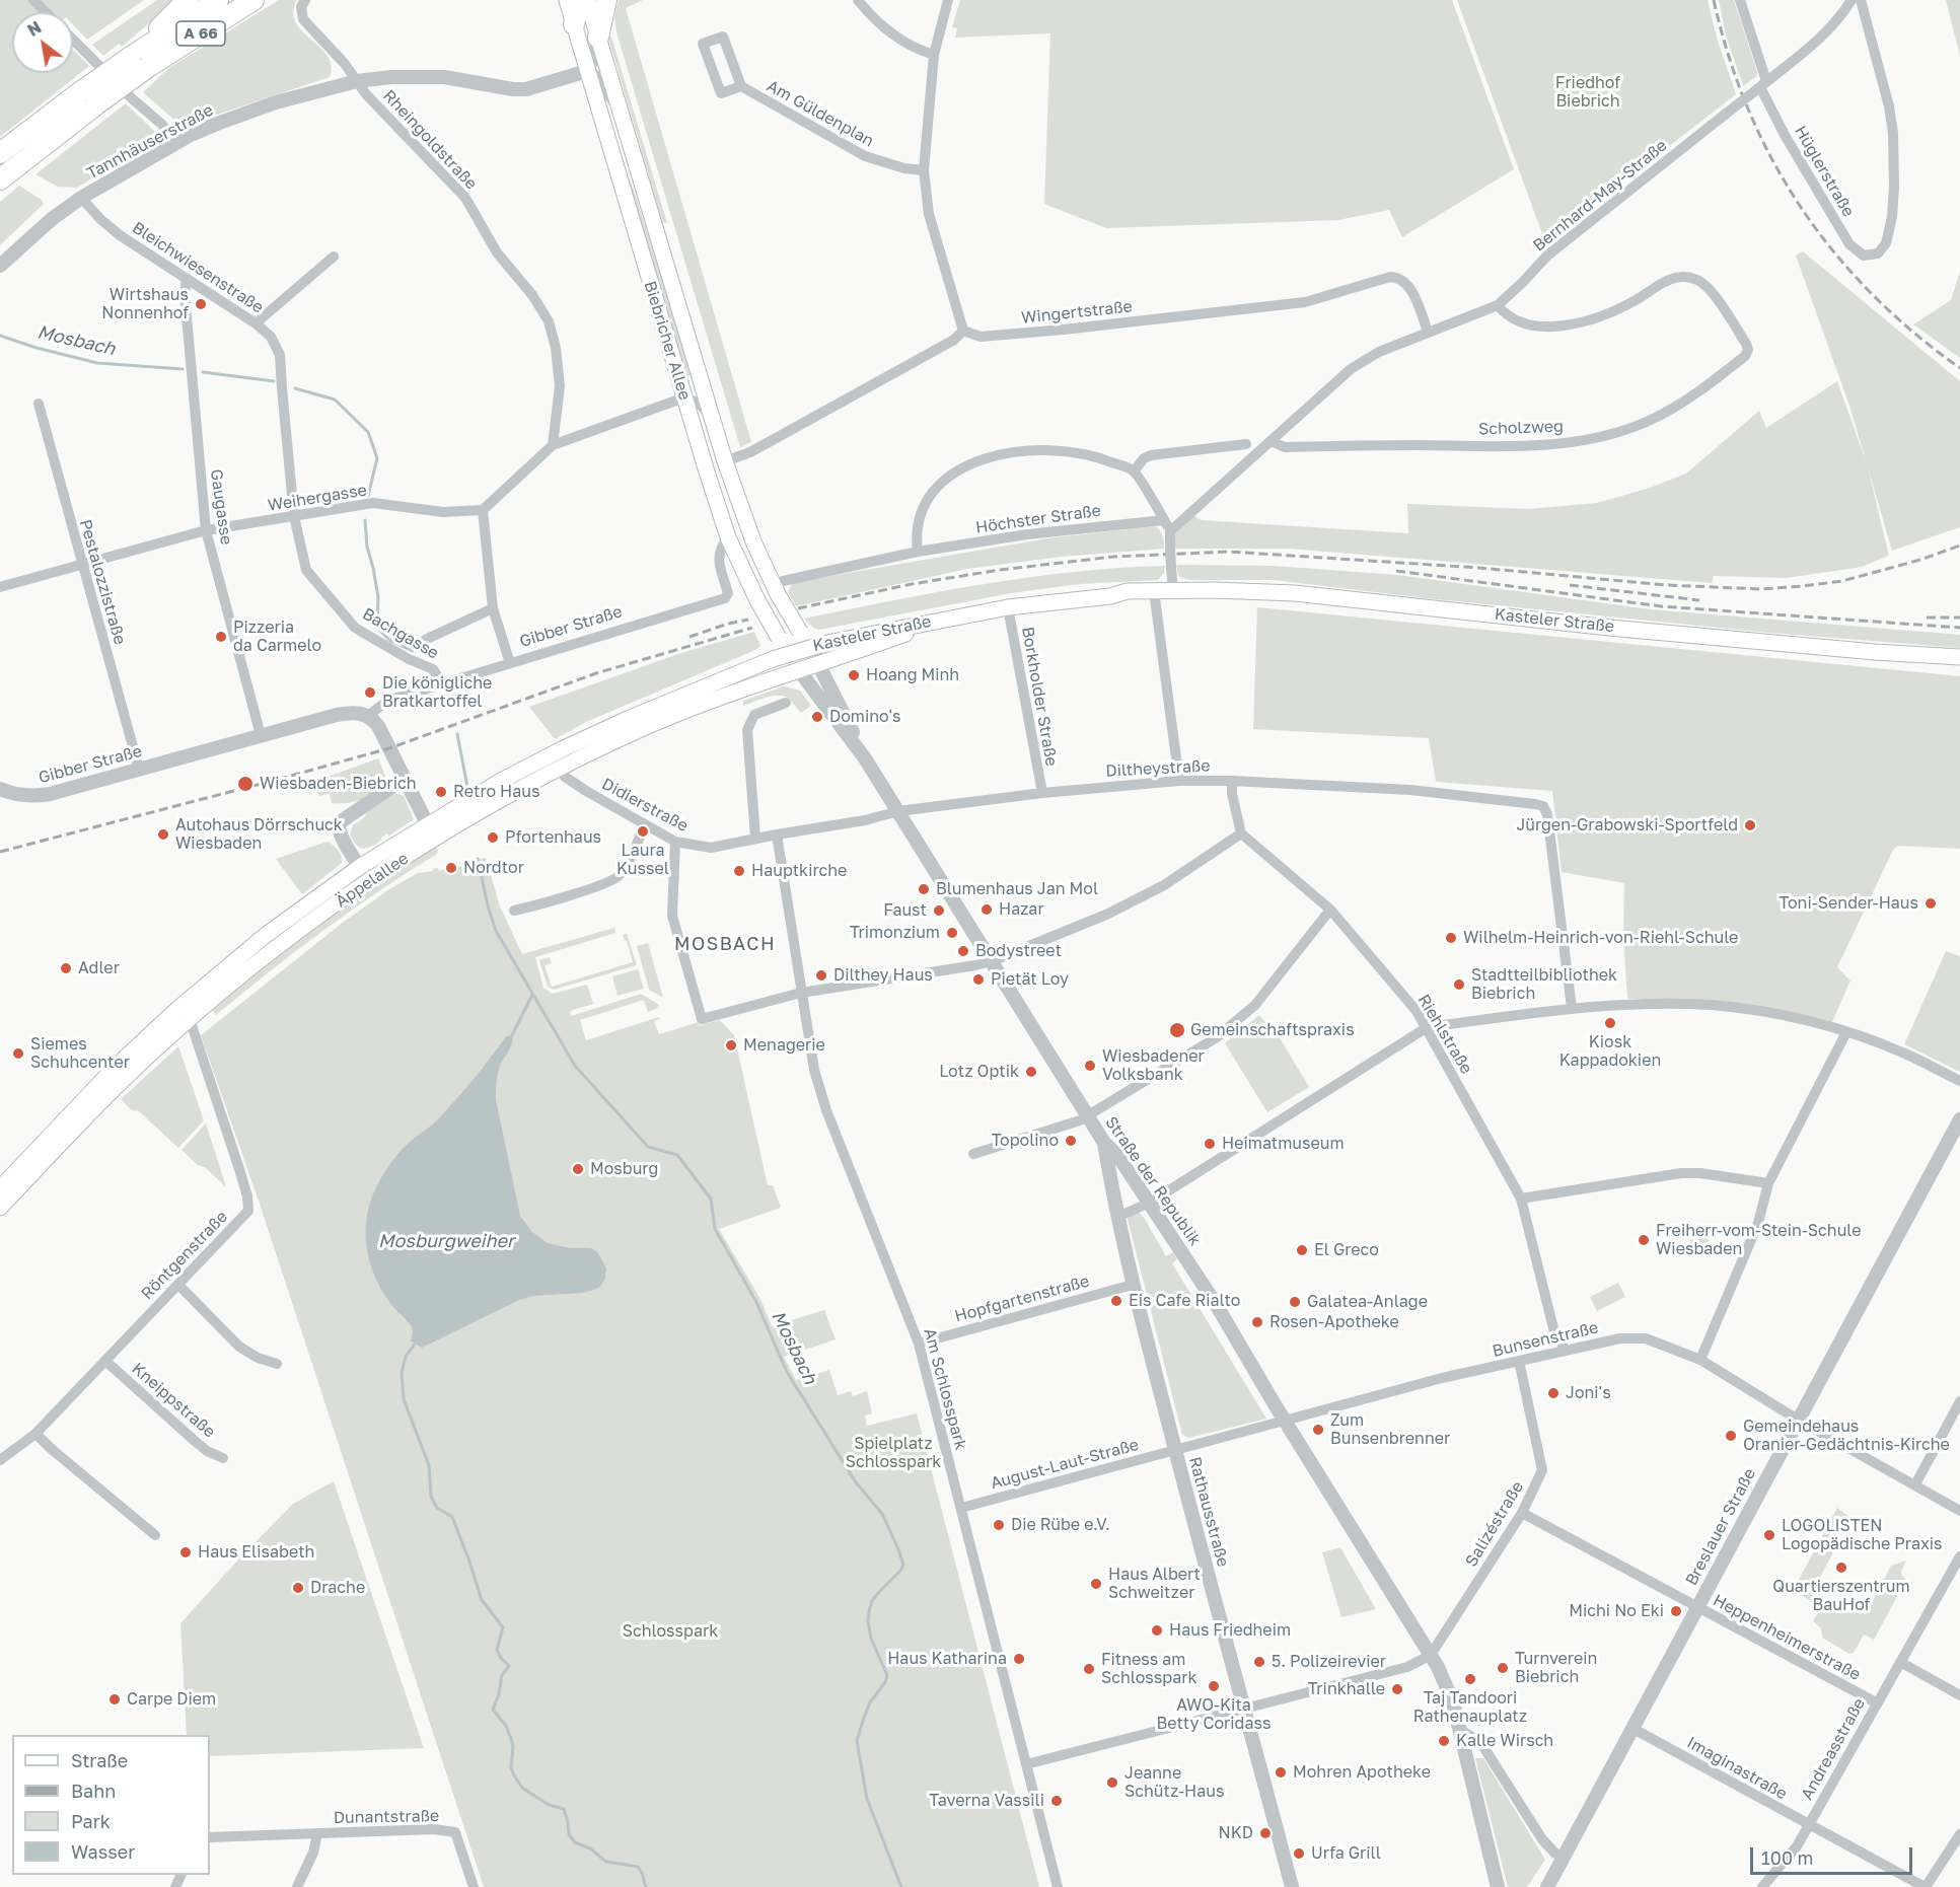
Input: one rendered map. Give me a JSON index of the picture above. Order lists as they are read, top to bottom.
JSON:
{
  "streets": {
    "highway": ["A 66"],
    "main road": ["Biebricher Allee", "Kasteler Straße", "Äppelallee"],
    "street": [
      "Am Güldenplan",
      "Rheingoldstraße",
      "Tannhäuserstraße",
      "Hüglerstraße",
      "Bernhard-May-Straße",
      "Bleichwiesenstraße",
      "Wingertstraße",
      "Scholzweg",
      "Weihergasse",
      "Gaugasse",
      "Höchster Straße",
      "Pestalozzistraße",
      "Gibber Straße",
      "Bachgasse",
      "Borkholder Straße",
      "Diltheystraße",
      "Didierstraße",
      "Riehlstraße",
      "Straße der Republik",
      "Röntgenstraße",
      "Hopfgartenstraße",
      "Bunsenstraße",
      "Am Schlosspark",
      "Kneippstraße",
      "August-Laut-Straße",
      "Rathausstraße",
      "Salizéstraße",
      "Breslauer Straße",
      "Heppenheimerstraße",
      "Andreasstraße",
      "Imaginastraße",
      "Dunantstraße"
    ]
  },
  "crossings": [
    ["Rheingoldstraße", "Tannhäuserstraße"],
    ["Tannhäuserstraße", "Bleichwiesenstraße"],
    ["Tannhäuserstraße", "Biebricher Allee"],
    ["Hüglerstraße", "Bernhard-May-Straße"],
    ["Bernhard-May-Straße", "Wingertstraße"],
    ["Bernhard-May-Straße", "Scholzweg"],
    ["Bleichwiesenstraße", "Weihergasse"],
    ["Bleichwiesenstraße", "Gaugasse"],
    ["Bleichwiesenstraße", "Bachgasse"],
    ["Biebricher Allee", "Höchster Straße"],
    ["Biebricher Allee", "Kasteler Straße"],
    ["Biebricher Allee", "Gibber Straße"],
    ["Biebricher Allee", "Äppelallee"],
    ["Biebricher Allee", "Straße der Republik"],
    ["Weihergasse", "Gaugasse"],
    ["Weihergasse", "Pestalozzistraße"],
    ["Weihergasse", "Bachgasse"],
    ["Gaugasse", "Gibber Straße"],
    ["Pestalozzistraße", "Gibber Straße"],
    ["Kasteler Straße", "Borkholder Straße"],
    ["Kasteler Straße", "Äppelallee"],
    ["Kasteler Straße", "Straße der Republik"],
    ["Gibber Straße", "Bachgasse"],
    ["Borkholder Straße", "Diltheystraße"],
    ["Diltheystraße", "Didierstraße"],
    ["Diltheystraße", "Straße der Republik"],
    ["Diltheystraße", "Am Schlosspark"],
    ["Didierstraße", "Äppelallee"],
    ["Didierstraße", "Am Schlosspark"],
    ["Äppelallee", "Straße der Republik"],
    ["Äppelallee", "Röntgenstraße"],
    ["Riehlstraße", "Bunsenstraße"],
    ["Straße der Republik", "Bunsenstraße"],
    ["Straße der Republik", "Rathausstraße"],
    ["Straße der Republik", "Salizéstraße"],
    ["Röntgenstraße", "Kneippstraße"],
    ["Hopfgartenstraße", "Am Schlosspark"],
    ["Hopfgartenstraße", "Rathausstraße"],
    ["Bunsenstraße", "August-Laut-Straße"],
    ["Bunsenstraße", "Rathausstraße"],
    ["Bunsenstraße", "Salizéstraße"],
    ["Bunsenstraße", "Breslauer Straße"],
    ["Am Schlosspark", "August-Laut-Straße"],
    ["August-Laut-Straße", "Rathausstraße"],
    ["Salizéstraße", "Heppenheimerstraße"],
    ["Breslauer Straße", "Heppenheimerstraße"],
    ["Breslauer Straße", "Imaginastraße"],
    ["Heppenheimerstraße", "Andreasstraße"],
    ["Andreasstraße", "Imaginastraße"]
  ],
  "districts": ["MOSBACH"],
  "water": ["Mosbach", "Mosburgweiher"],
  "parks": ["Friedhof Biebrich", "Spielplatz Schlosspark", "Schlosspark"],
  "places": [
    "Wirtshaus Nonnenhof",
    "Pizzeria da Carmelo",
    "Hoang Minh",
    "Die königliche Bratkartoffel",
    "Domino's",
    "Wiesbaden-Biebrich",
    "Retro Haus",
    "Jürgen-Grabowski-Sportfeld",
    "Laura Kussel",
    "Autohaus Dörrschuck Wiesbaden",
    "Pfortenhaus",
    "Nordtor",
    "Hauptkirche",
    "Blumenhaus Jan Mol",
    "Toni-Sender-Haus",
    "Hazar",
    "Faust",
    "Trimonzium",
    "Wilhelm-Heinrich-von-Riehl-Schule",
    "Bodystreet",
    "Adler",
    "Dilthey Haus",
    "Pietät Loy",
    "Stadtteilbibliothek Biebrich",
    "Kiosk Kappadokien",
    "Gemeinschaftspraxis",
    "Menagerie",
    "Siemes Schuhcenter",
    "Wiesbadener Volksbank",
    "Lotz Optik",
    "Topolino",
    "Heimatmuseum",
    "Mosburg",
    "Freiherr-vom-Stein-Schule Wiesbaden",
    "El Greco",
    "Eis Cafe Rialto",
    "Galatea-Anlage",
    "Rosen-Apotheke",
    "Joni's",
    "Zum Bunsenbrenner",
    "Gemeindehaus Oranier-Gedächtnis-Kirche",
    "Die Rübe e.V.",
    "LOGOLISTEN Logopädische Praxis",
    "Haus Elisabeth",
    "Quartierszentrum BauHof",
    "Haus Albert Schweitzer",
    "Drache",
    "Michi No Eki",
    "Haus Friedheim",
    "Haus Katharina",
    "5. Polizeirevier",
    "Turnverein Biebrich",
    "Fitness am Schlosspark",
    "Taj Tandoori Rathenauplatz",
    "AWO-Kita Betty Coridass",
    "Trinkhalle",
    "Carpe Diem",
    "Kalle Wirsch",
    "Mohren Apotheke",
    "Jeanne Schütz-Haus",
    "Taverna Vassili",
    "NKD",
    "Urfa Grill"
  ],
  "legend": [
    "Straße",
    "Bahn",
    "Park",
    "Wasser"
  ],
  "scale_bar": "100 m",
  "north": "top left"
}
